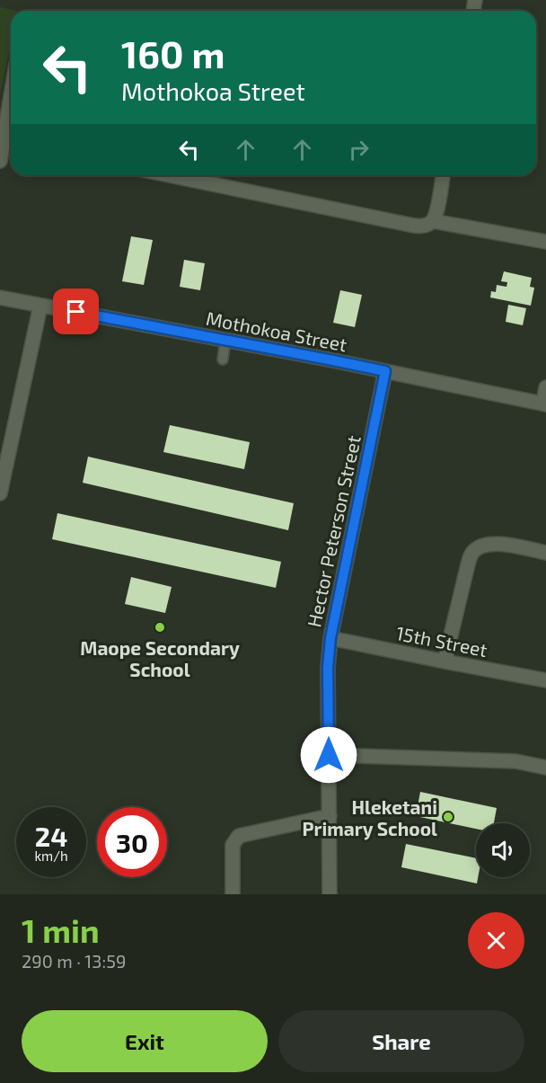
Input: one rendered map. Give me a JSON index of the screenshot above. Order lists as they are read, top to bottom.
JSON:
{
  "streets": {
    "street": ["Mothokoa Street", "Hector Peterson Street", "15th Street"]
  },
  "crossings": [
    ["Mothokoa Street", "Hector Peterson Street"],
    ["Hector Peterson Street", "15th Street"]
  ],
  "places": ["Maope Secondary School", "Hleketani Primary School"],
  "page": {
    "turn": ["160 m", "Mothokoa Street"],
    "speed": "24 km/h",
    "limit": "30",
    "heading": ["1 min", "290 m · 13:59"],
    "buttons": ["Exit", "Share"]
  }
}
